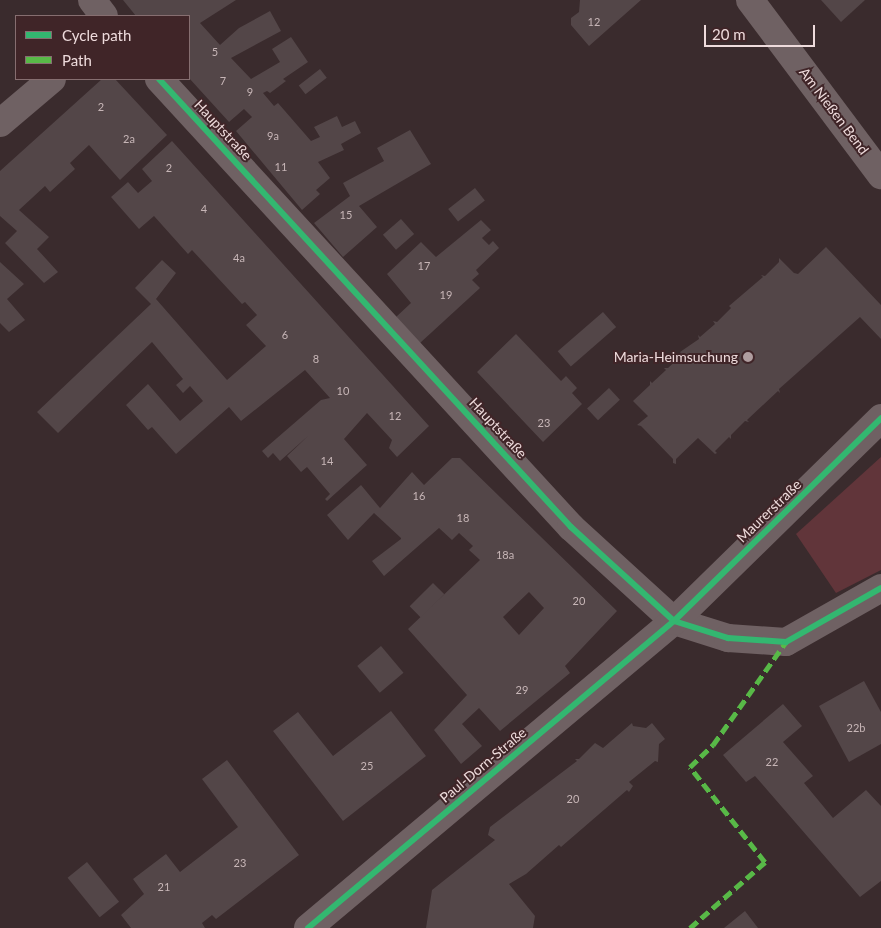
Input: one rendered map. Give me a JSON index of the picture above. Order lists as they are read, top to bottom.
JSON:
{
  "streets": {
    "street": [
      "Am Nießen Bend",
      "Hauptstraße",
      "Maurerstraße",
      "Paul-Dorn-Straße"
    ]
  },
  "crossings": [
    ["Hauptstraße", "Maurerstraße"],
    ["Hauptstraße", "Paul-Dorn-Straße"],
    ["Maurerstraße", "Paul-Dorn-Straße"]
  ],
  "places": ["Maria-Heimsuchung"],
  "house_numbers": [
    "12",
    "5",
    "7",
    "9",
    "2",
    "9a",
    "2a",
    "11",
    "2",
    "4",
    "15",
    "4a",
    "17",
    "19",
    "6",
    "8",
    "10",
    "12",
    "23",
    "14",
    "16",
    "18",
    "18a",
    "20",
    "29",
    "22b",
    "22",
    "25",
    "20",
    "23",
    "21"
  ],
  "legend": ["Cycle path", "Path"],
  "scale_bar": "20 m"
}
